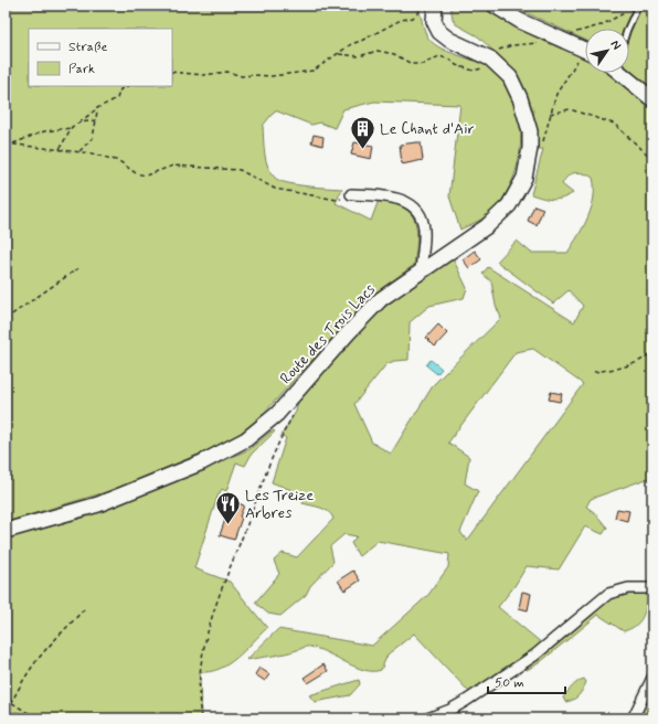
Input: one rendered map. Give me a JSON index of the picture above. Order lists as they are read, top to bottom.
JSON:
{
  "streets": {
    "street": ["Route des Trois Lacs"]
  },
  "places": {
    "building": ["Le Chant d'Air"],
    "restaurant": ["Les Treize Arbres"]
  },
  "legend": ["Straße", "Park"],
  "scale_bar": "50 m",
  "north": "top right"
}
